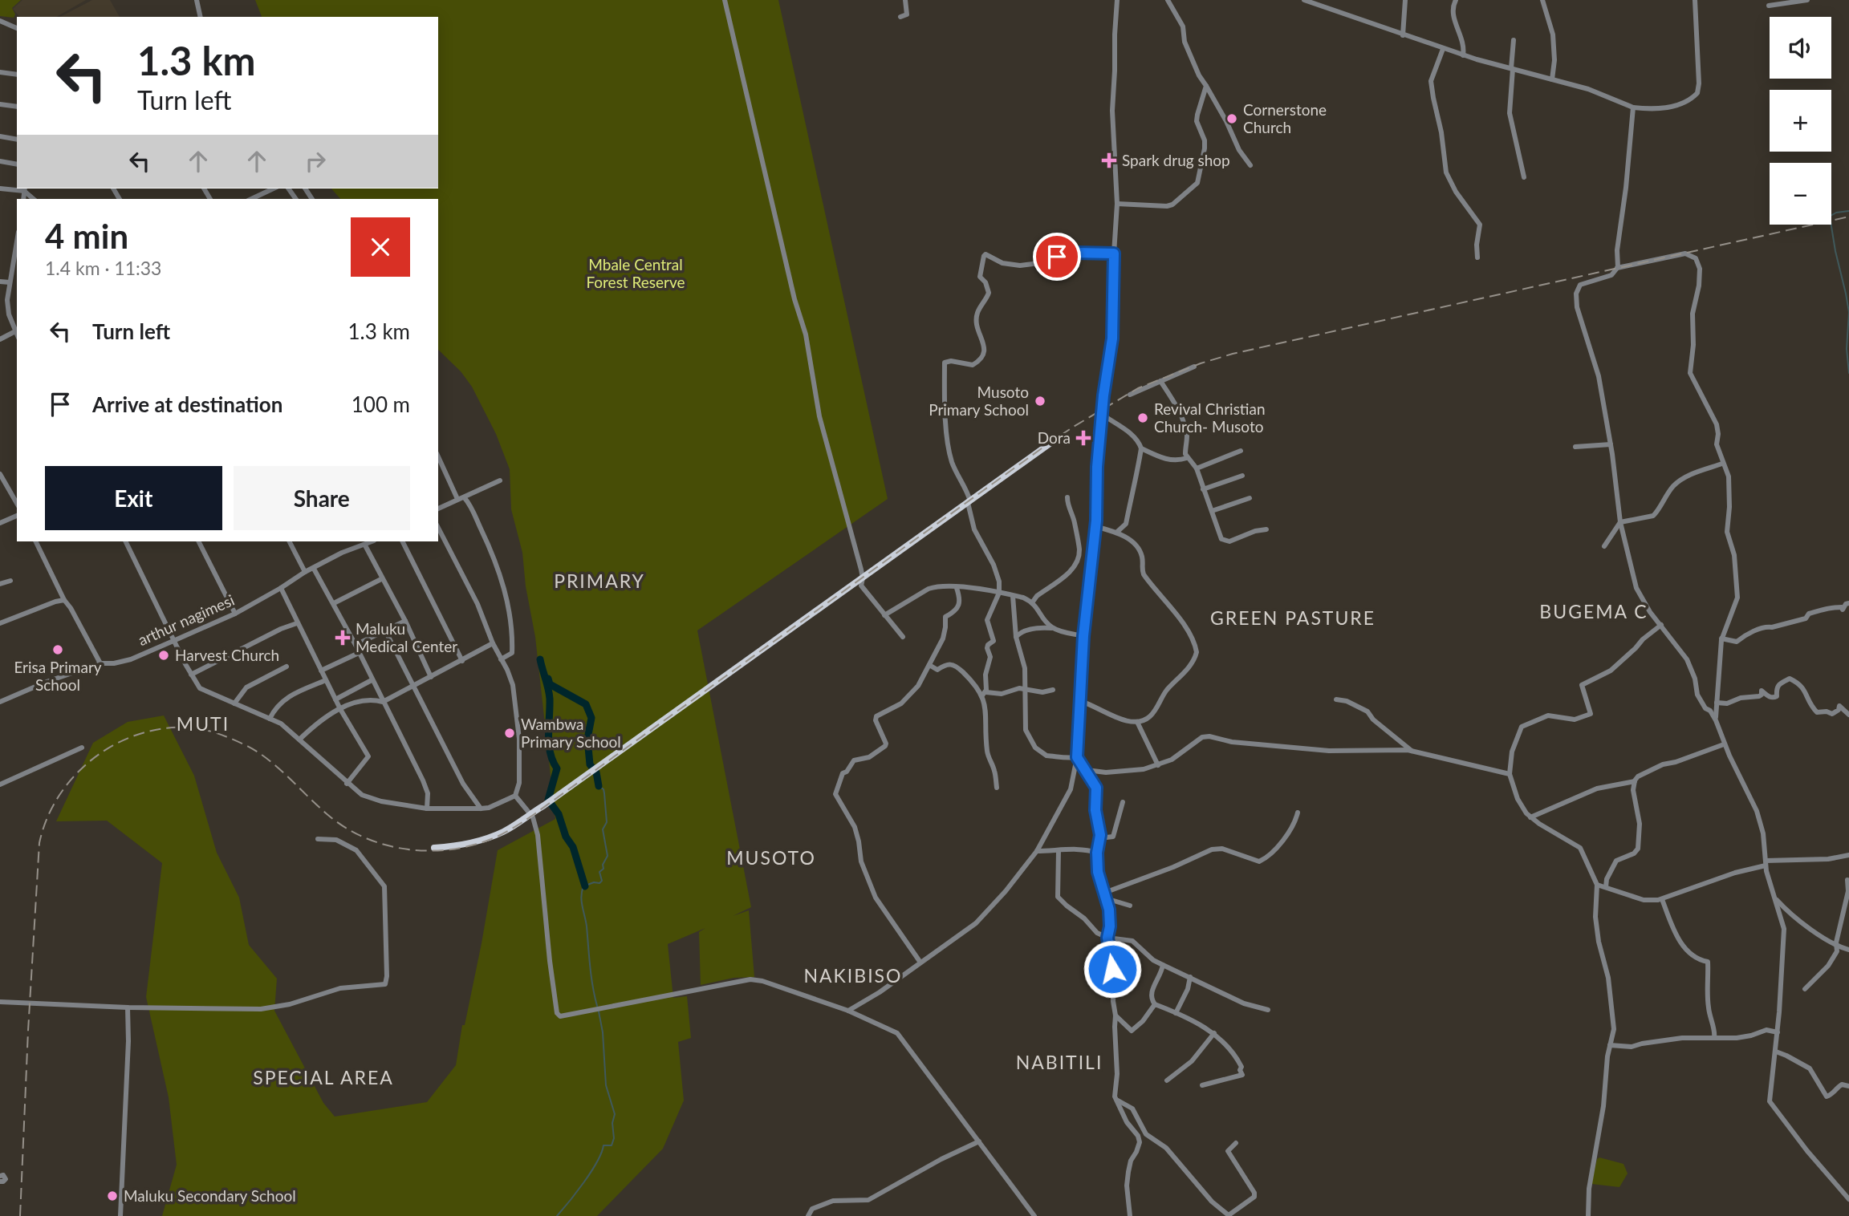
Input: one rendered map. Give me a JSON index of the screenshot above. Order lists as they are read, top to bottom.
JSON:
{
  "streets": {
    "street": ["arthur nagimesi"]
  },
  "districts": [
    "PRIMARY",
    "BUGEMA C",
    "GREEN PASTURE",
    "MUTI",
    "MUSOTO",
    "NAKIBISO",
    "NABITILI",
    "SPECIAL AREA"
  ],
  "parks": ["Mbale Central Forest Reserve"],
  "places": {
    "other": [
      "Cornerstone Church",
      "Musoto Primary School",
      "Revival Christian Church- Musoto",
      "Erisa Primary School",
      "Harvest Church",
      "Wambwa Primary School",
      "Maluku Secondary School"
    ],
    "health": ["Spark drug shop", "Dora", "Maluku Medical Center"]
  },
  "page": {
    "map_buttons": ["+", "−"],
    "turn": ["1.3 km", "Turn left"],
    "heading": ["4 min", "1.4 km · 11:33"],
    "list": [
      {
        "name": "Turn left",
        "value": "1.3 km"
      },
      {
        "name": "Arrive at destination",
        "value": "100 m"
      }
    ],
    "buttons": ["Exit", "Share"]
  }
}
